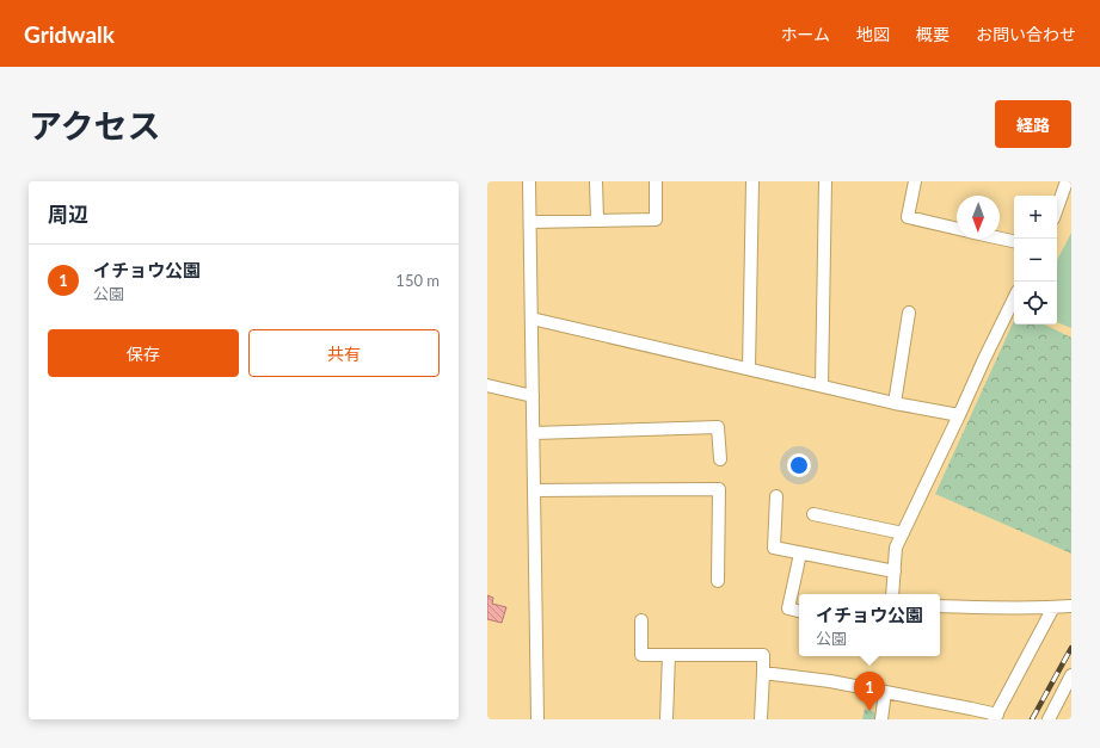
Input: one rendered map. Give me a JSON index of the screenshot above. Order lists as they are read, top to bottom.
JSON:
{
  "north": "bottom",
  "page": {
    "header": "Gridwalk",
    "nav": [
      "ホーム",
      "地図",
      "概要",
      "お問い合わせ"
    ],
    "title": "アクセス",
    "buttons": [
      "経路",
      ["保存", "共有"]
    ],
    "heading": "周辺",
    "map_buttons": ["+", "−"],
    "list": [
      {
        "mark": "1",
        "name": "イチョウ公園",
        "note": "公園",
        "value": "150 m"
      }
    ],
    "popup": ["イチョウ公園", "公園"],
    "pins": "1"
  }
}
